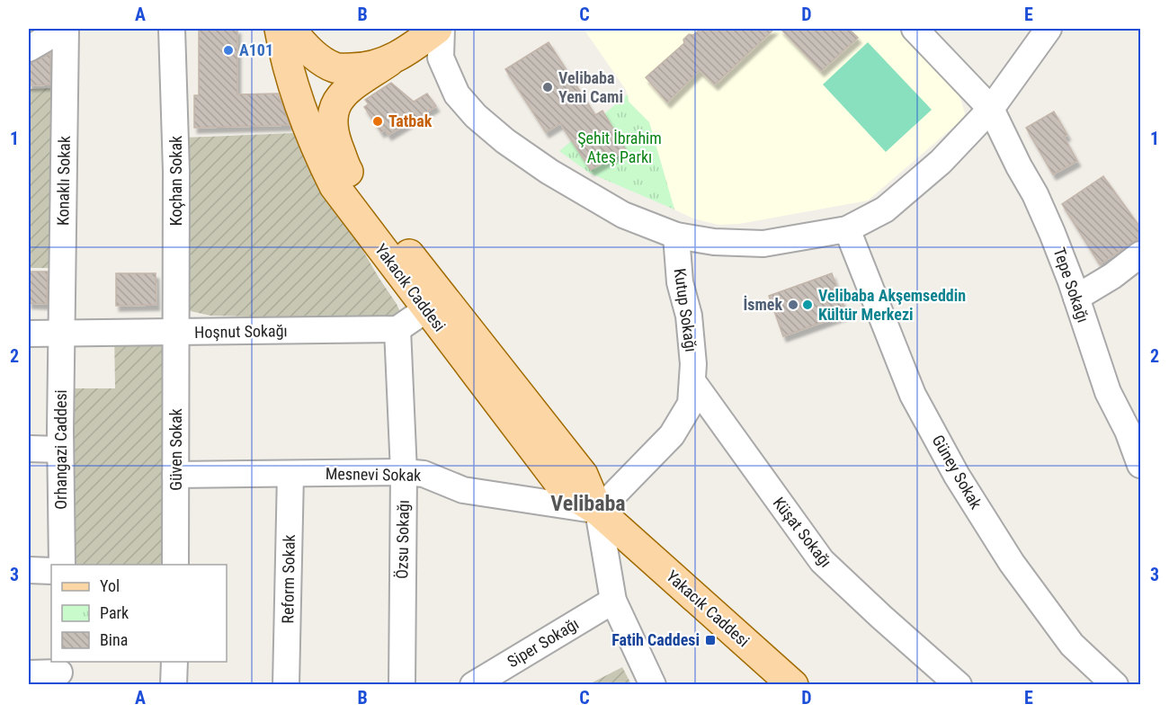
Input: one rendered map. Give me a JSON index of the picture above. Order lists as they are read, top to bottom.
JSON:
{
  "streets": {
    "main road": ["Yakacık Caddesi"],
    "street": [
      "Konaklı Sokak",
      "Koçhan Sokak",
      "Tepe Sokağı",
      "Kutup Sokağı",
      "Hoşnut Sokağı",
      "Orhangazi Caddesi",
      "Güven Sokak",
      "Güney Sokak",
      "Mesnevi Sokak",
      "Küşat Sokağı",
      "Özsu Sokağı",
      "Reform Sokak",
      "Siper Sokağı"
    ]
  },
  "crossings": [
    ["Konaklı Sokak", "Hoşnut Sokağı"],
    ["Konaklı Sokak", "Orhangazi Caddesi"],
    ["Koçhan Sokak", "Hoşnut Sokağı"],
    ["Koçhan Sokak", "Güven Sokak"],
    ["Yakacık Caddesi", "Kutup Sokağı"],
    ["Yakacık Caddesi", "Mesnevi Sokak"],
    ["Kutup Sokağı", "Mesnevi Sokak"],
    ["Kutup Sokağı", "Küşat Sokağı"],
    ["Hoşnut Sokağı", "Orhangazi Caddesi"],
    ["Hoşnut Sokağı", "Güven Sokak"],
    ["Hoşnut Sokağı", "Özsu Sokağı"],
    ["Güven Sokak", "Mesnevi Sokak"],
    ["Mesnevi Sokak", "Özsu Sokağı"],
    ["Mesnevi Sokak", "Reform Sokak"]
  ],
  "districts": ["Velibaba"],
  "parks": ["Şehit İbrahim Ateş Parkı"],
  "places": {
    "other": [
      "A101",
      "Velibaba Yeni Cami",
      "Tatbak",
      "İsmek",
      "Velibaba Akşemseddin Kültür Merkezi"
    ],
    "transit": ["Fatih Caddesi"]
  },
  "legend": ["Yol", "Park", "Bina"],
  "grid": {
    "columns": [
      "A",
      "B",
      "C",
      "D",
      "E"
    ],
    "rows": ["1", "2", "3"]
  }
}
